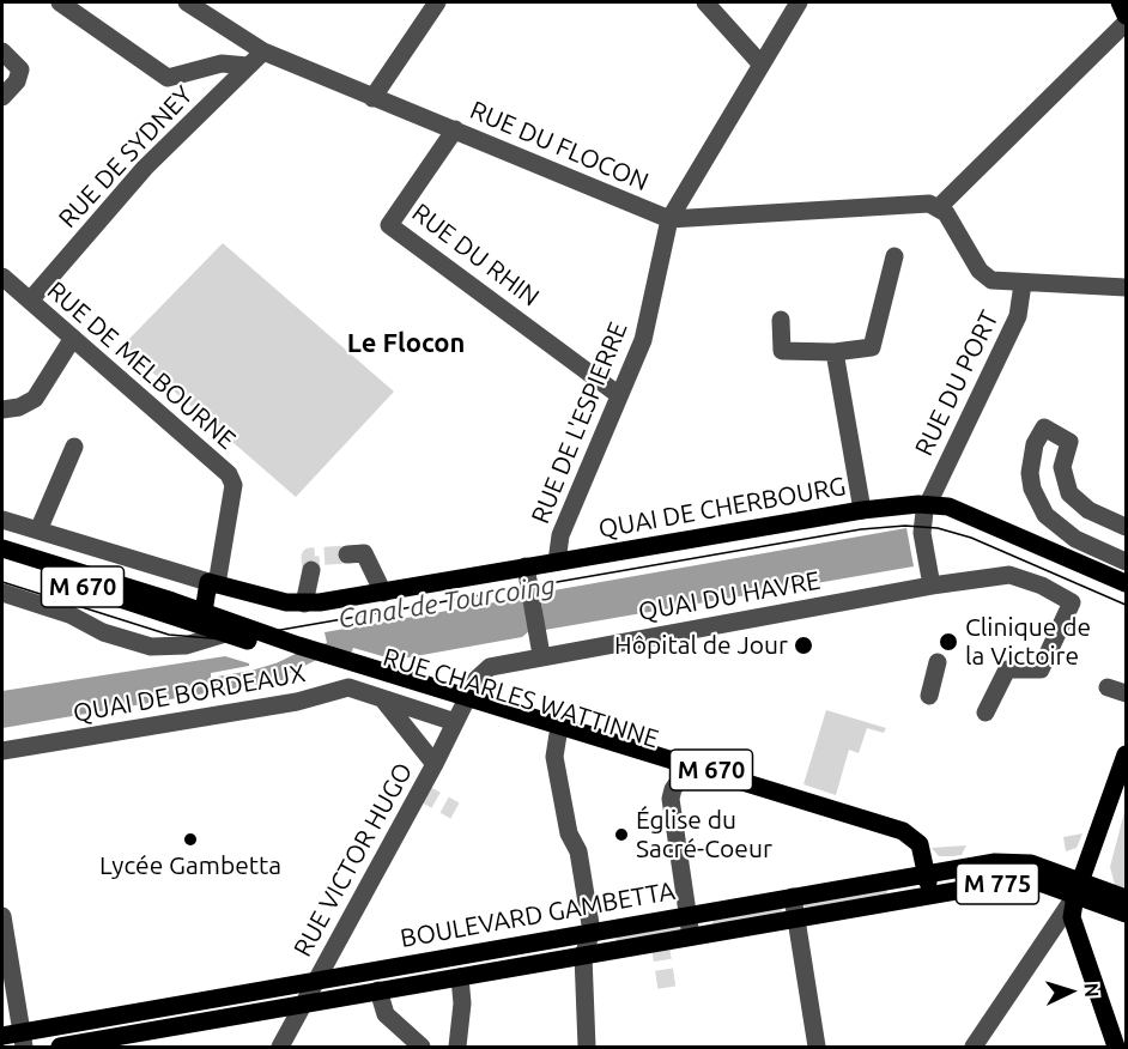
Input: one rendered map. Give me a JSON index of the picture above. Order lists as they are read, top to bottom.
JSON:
{
  "streets": {
    "main road": [
      "QUAI DE CHERBOURG",
      "M 670",
      "RUE CHARLES WATTINNE",
      "M 775",
      "BOULEVARD GAMBETTA"
    ],
    "street": [
      "RUE DU FLOCON",
      "RUE DE SYDNEY",
      "RUE DU RHIN",
      "RUE DE MELBOURNE",
      "RUE DU PORT",
      "RUE DE L'ESPIERRE",
      "QUAI DU HAVRE",
      "QUAI DE BORDEAUX",
      "RUE VICTOR HUGO"
    ]
  },
  "crossings": [
    ["RUE DU FLOCON", "RUE DE SYDNEY"],
    ["RUE DU FLOCON", "RUE DU RHIN"],
    ["RUE DU FLOCON", "RUE DE L'ESPIERRE"],
    ["RUE DE SYDNEY", "RUE DE MELBOURNE"],
    ["RUE DU RHIN", "RUE DE L'ESPIERRE"],
    ["RUE DU PORT", "QUAI DE CHERBOURG"],
    ["RUE DE L'ESPIERRE", "QUAI DE CHERBOURG"],
    ["M 670", "RUE CHARLES WATTINNE"],
    ["QUAI DU HAVRE", "RUE CHARLES WATTINNE"],
    ["QUAI DU HAVRE", "RUE VICTOR HUGO"],
    ["QUAI DE BORDEAUX", "RUE VICTOR HUGO"],
    ["RUE CHARLES WATTINNE", "RUE VICTOR HUGO"],
    ["RUE CHARLES WATTINNE", "BOULEVARD GAMBETTA"],
    ["RUE VICTOR HUGO", "BOULEVARD GAMBETTA"]
  ],
  "districts": ["Le Flocon"],
  "water": ["Canal de Tourcoing"],
  "places": [
    "Clinique de la Victoire",
    "Hôpital de Jour",
    "Église du Sacré-Coeur",
    "Lycée Gambetta"
  ],
  "north": "right"
}
